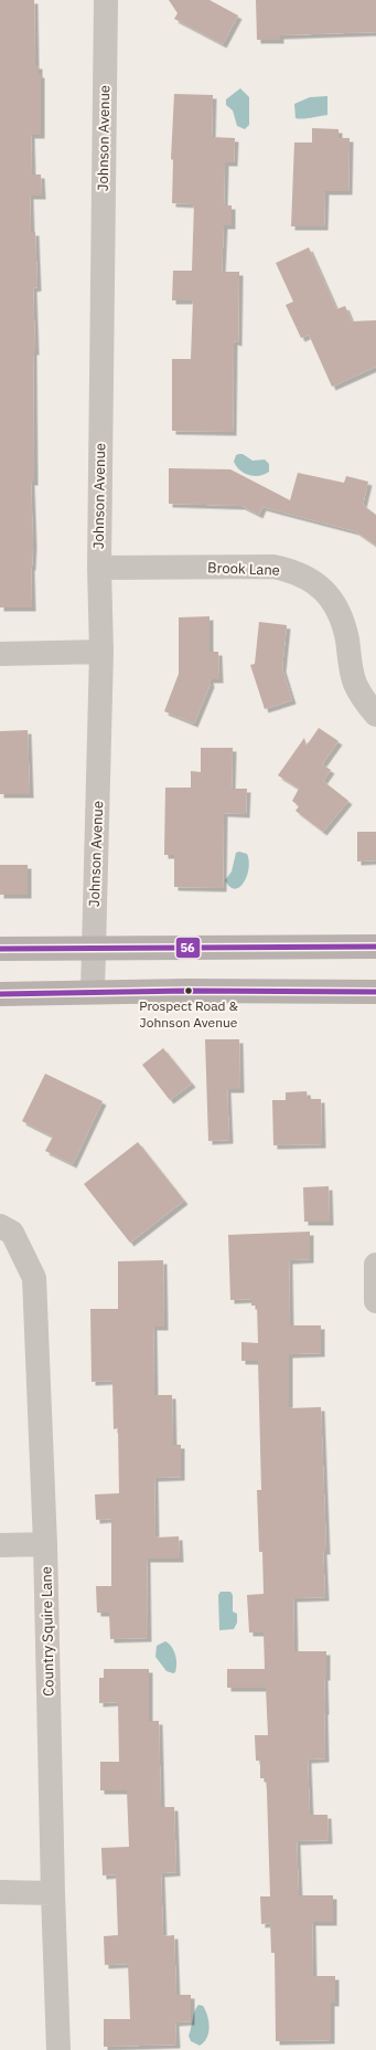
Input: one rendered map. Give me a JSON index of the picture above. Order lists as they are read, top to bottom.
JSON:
{
  "streets": {
    "street": ["Johnson Avenue", "Brook Lane", "Country Squire Lane"]
  },
  "crossings": [
    ["Johnson Avenue", "Brook Lane"]
  ],
  "places": ["Prospect Road & Johnson Avenue"],
  "lines": ["transit line 56"]
}
